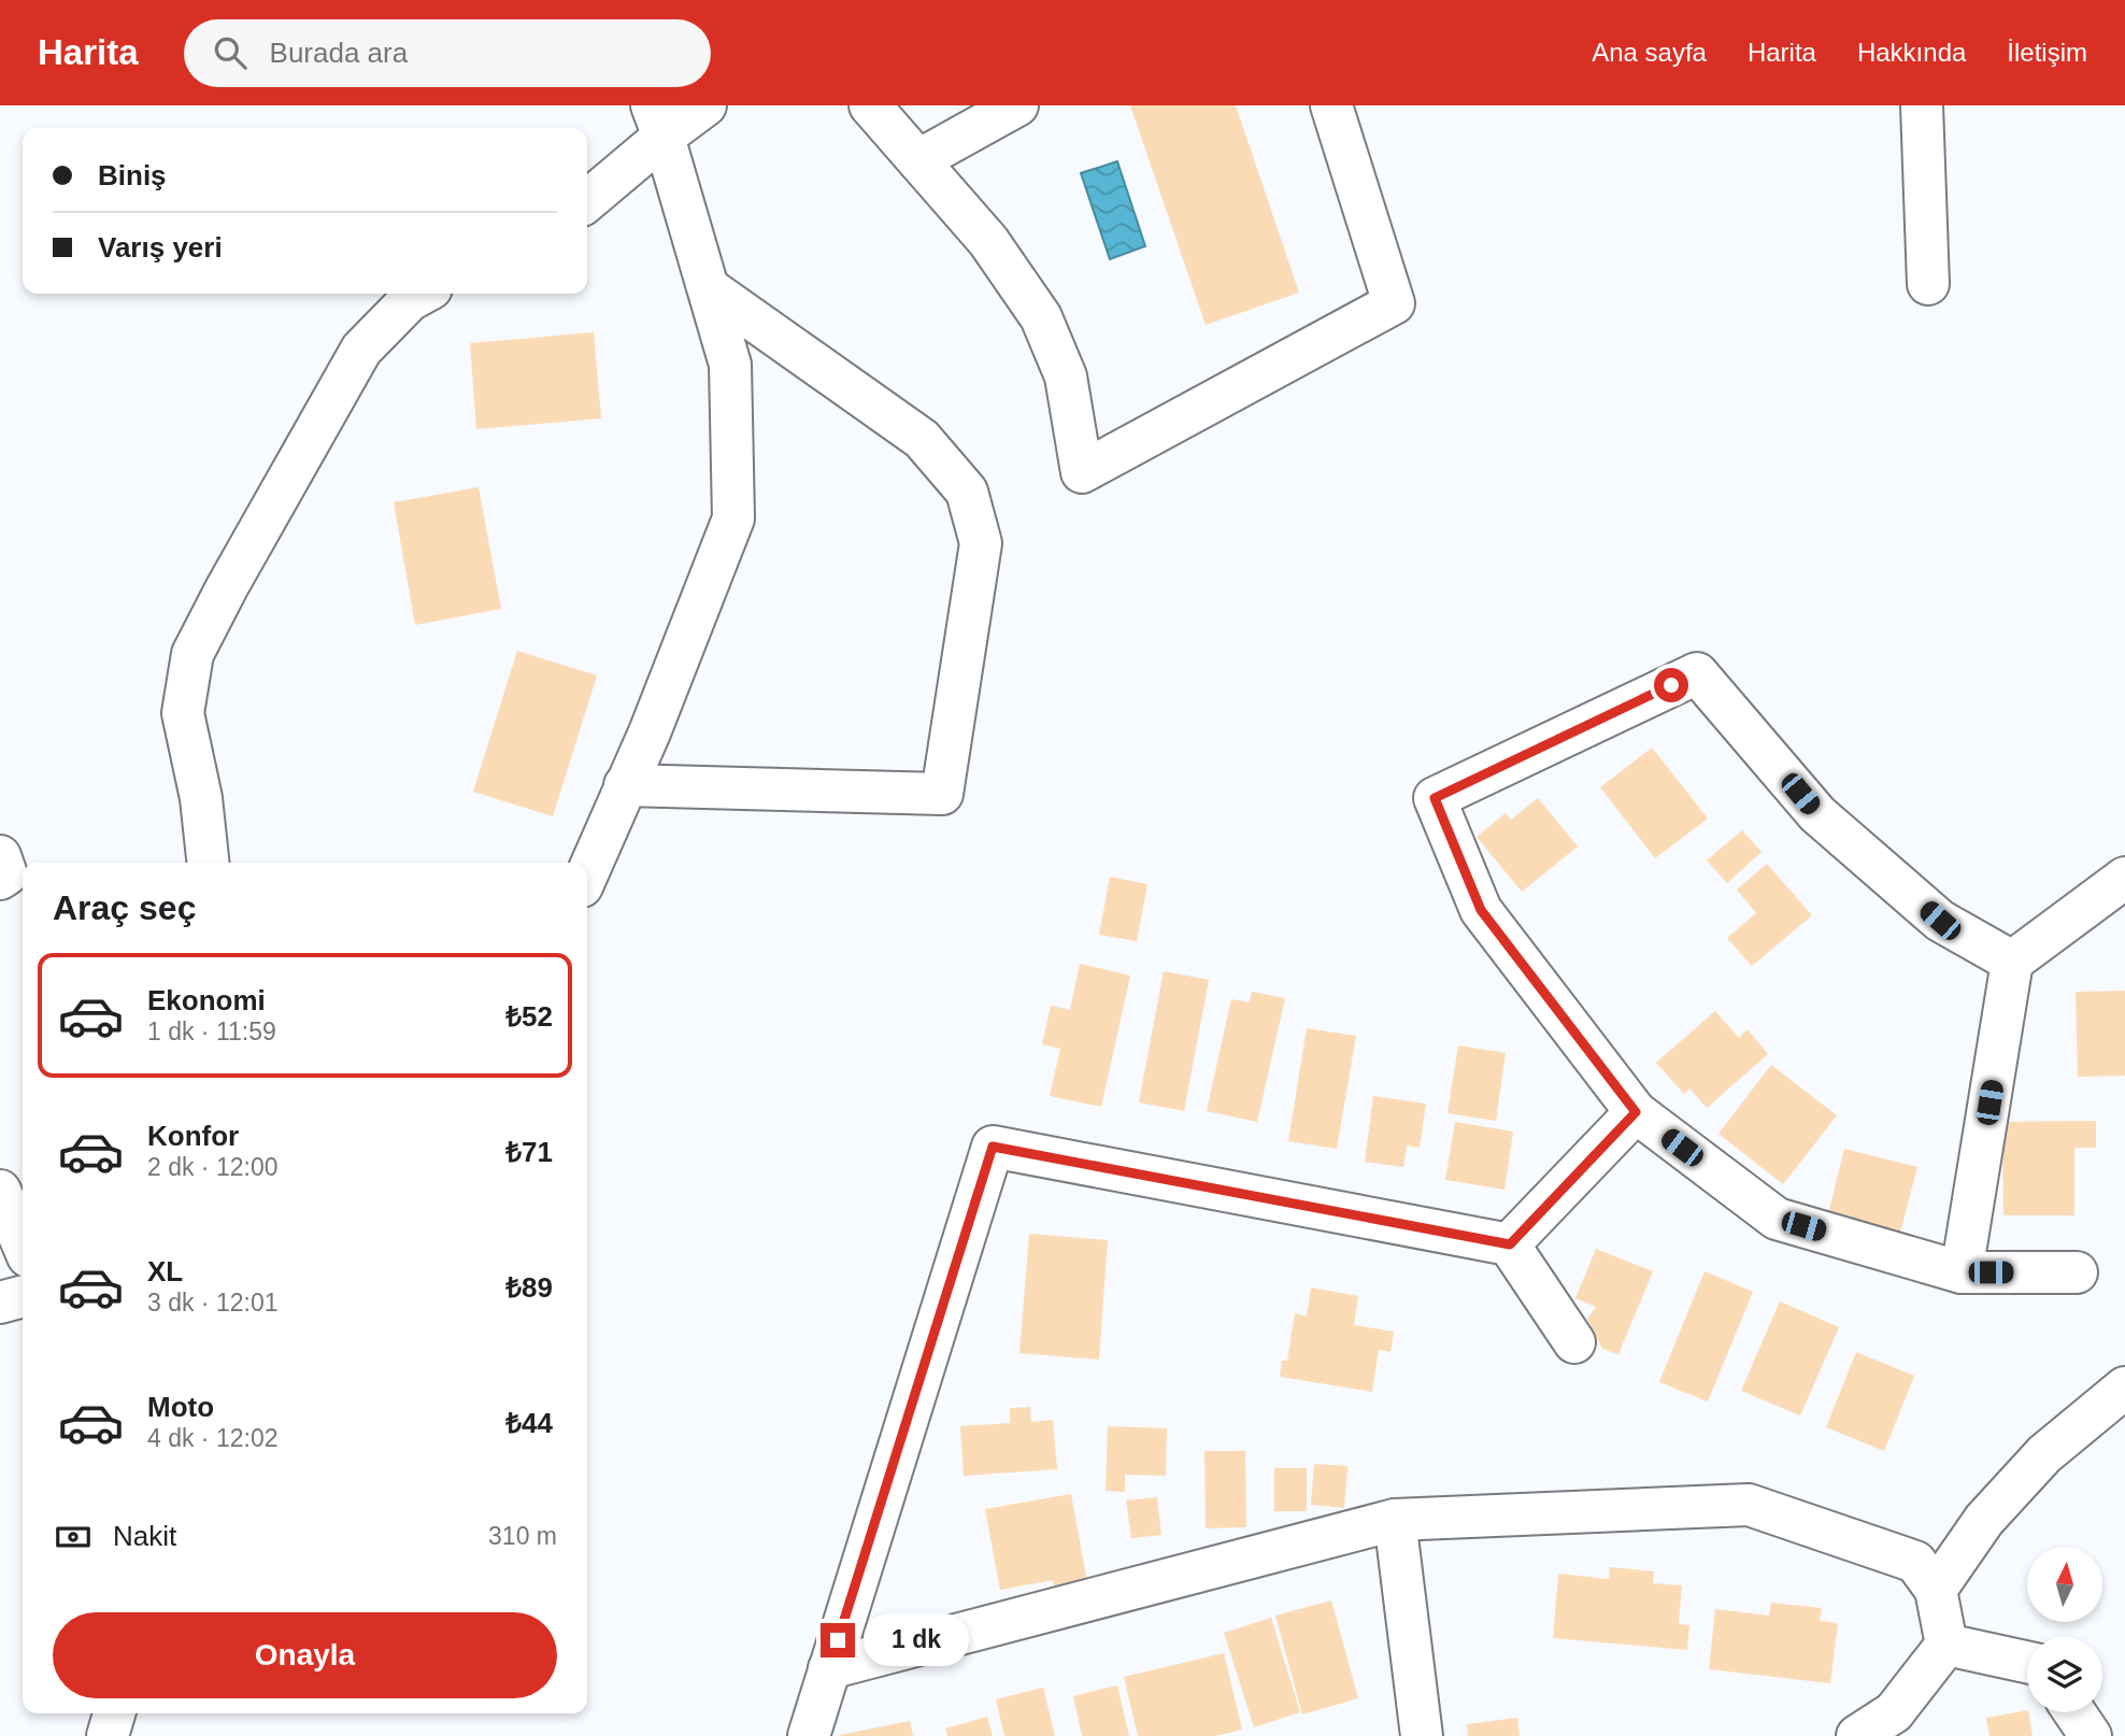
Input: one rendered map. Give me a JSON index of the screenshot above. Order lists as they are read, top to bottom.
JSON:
{
  "north": "top",
  "page": {
    "header": "Harita",
    "search": "Burada ara",
    "nav": [
      "Ana sayfa",
      "Harita",
      "Hakkında",
      "İletişim"
    ],
    "banner": ["Biniş", "Varış yeri"],
    "heading": "Araç seç",
    "list": [
      {
        "name": "Ekonomi",
        "note": "1 dk · 11:59",
        "value": "₺52"
      },
      {
        "name": "Konfor",
        "note": "2 dk · 12:00",
        "value": "₺71"
      },
      {
        "name": "XL",
        "note": "3 dk · 12:01",
        "value": "₺89"
      },
      {
        "name": "Moto",
        "note": "4 dk · 12:02",
        "value": "₺44"
      }
    ],
    "pay": ["Nakit", "310 m"],
    "buttons": "Onayla",
    "bubble": "1 dk"
  }
}
